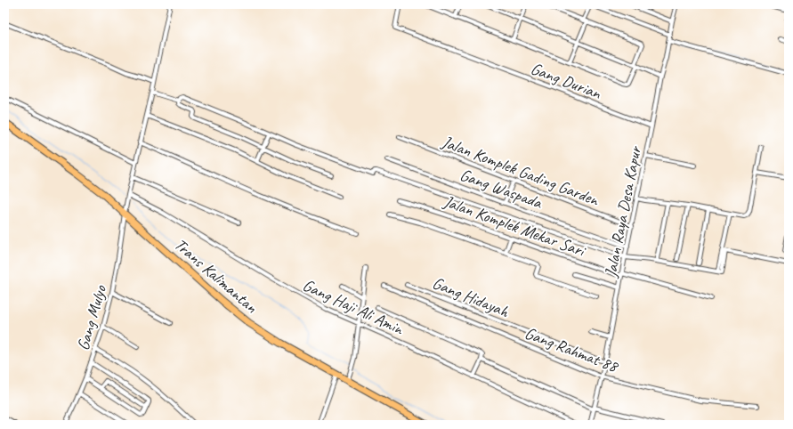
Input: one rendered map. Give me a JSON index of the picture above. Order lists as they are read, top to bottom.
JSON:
{
  "streets": {
    "highway": ["Trans Kalimantan"],
    "street": [
      "Gang Durian",
      "Jalan Komplek Gading Garden",
      "Gang Waspada",
      "Jalan Raya Desa Kapur",
      "Jalan Komplek Mekar Sari",
      "Gang Hidayah",
      "Gang Haji Ali Amin",
      "Gang Mulyo",
      "Gang Rahmat 88"
    ]
  },
  "crossings": [
    ["Gang Durian", "Jalan Raya Desa Kapur"],
    ["Jalan Komplek Gading Garden", "Jalan Raya Desa Kapur"],
    ["Gang Waspada", "Jalan Raya Desa Kapur"],
    ["Jalan Raya Desa Kapur", "Jalan Komplek Mekar Sari"],
    ["Jalan Raya Desa Kapur", "Gang Hidayah"],
    ["Jalan Raya Desa Kapur", "Gang Rahmat 88"],
    ["Trans Kalimantan", "Gang Mulyo"],
    ["Gang Haji Ali Amin", "Gang Mulyo"]
  ]
}
